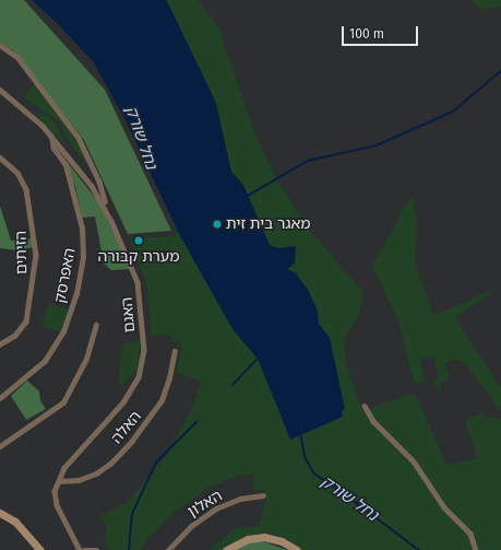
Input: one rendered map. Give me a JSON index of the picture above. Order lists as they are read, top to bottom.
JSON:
{
  "streets": {
    "street": [
      "הזיתים",
      "האפרסק",
      "האגם",
      "האלה",
      "האלון"
    ]
  },
  "crossings": [
    ["האפרסק", "האגם"],
    ["האגם", "האלה"]
  ],
  "water": ["נחל שורק"],
  "places": ["מאגר בית זית", "מערת קבורה"],
  "scale_bar": "100 m"
}
